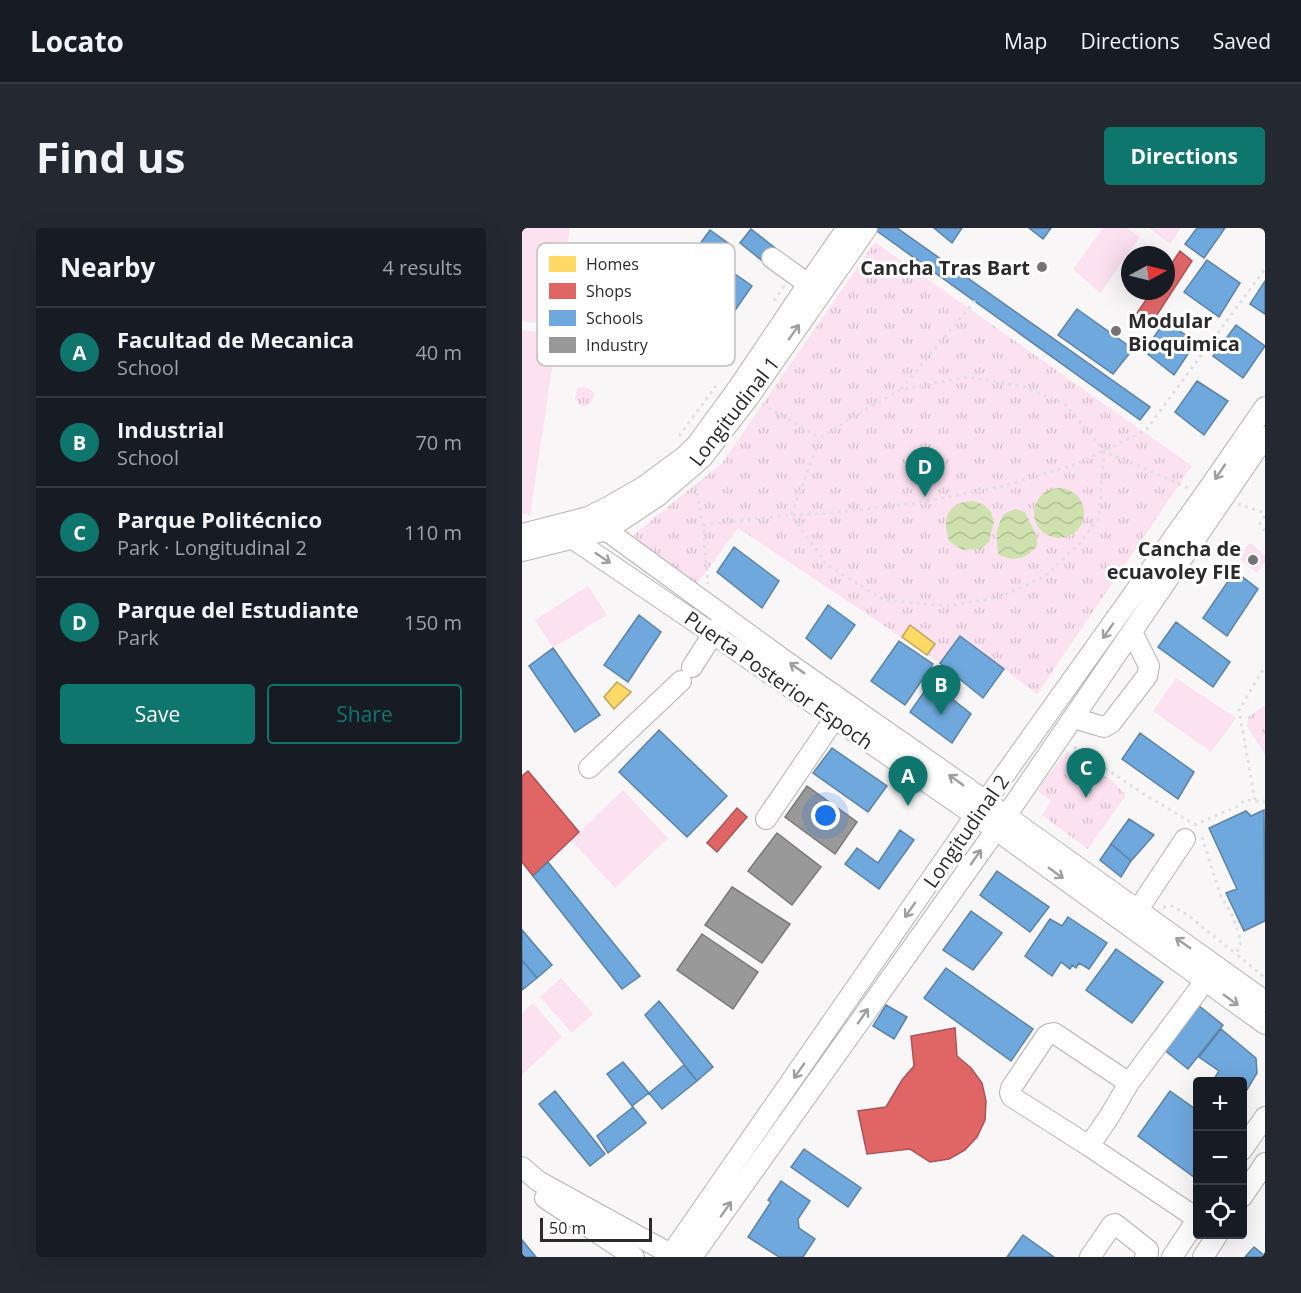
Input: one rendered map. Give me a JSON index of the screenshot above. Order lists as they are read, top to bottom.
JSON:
{
  "streets": {
    "street": ["Longitudinal 1", "Puerta Posterior Espoch", "Longitudinal 2"]
  },
  "crossings": [
    ["Longitudinal 1", "Puerta Posterior Espoch"],
    ["Puerta Posterior Espoch", "Longitudinal 2"]
  ],
  "places": ["Cancha Tras Bart", "Modular Bioquimica", "Cancha de ecuavoley FIE"],
  "legend": [
    "Homes",
    "Shops",
    "Schools",
    "Industry"
  ],
  "scale_bar": "50 m",
  "north": "right",
  "page": {
    "header": "Locato",
    "nav": ["Map", "Directions", "Saved"],
    "buttons": [
      "Directions",
      ["Save", "Share"]
    ],
    "title": "Find us",
    "heading": ["Nearby", "4 results"],
    "list": [
      {
        "mark": "A",
        "name": "Facultad de Mecanica",
        "note": "School",
        "value": "40 m"
      },
      {
        "mark": "B",
        "name": "Industrial",
        "note": "School",
        "value": "70 m"
      },
      {
        "mark": "C",
        "name": "Parque Politécnico",
        "note": "Park · Longitudinal 2",
        "value": "110 m"
      },
      {
        "mark": "D",
        "name": "Parque del Estudiante",
        "note": "Park",
        "value": "150 m"
      }
    ],
    "pins": [
      "D",
      "B",
      "C",
      "A"
    ],
    "map_buttons": ["+", "−"],
    "scale": "50 m"
  }
}
